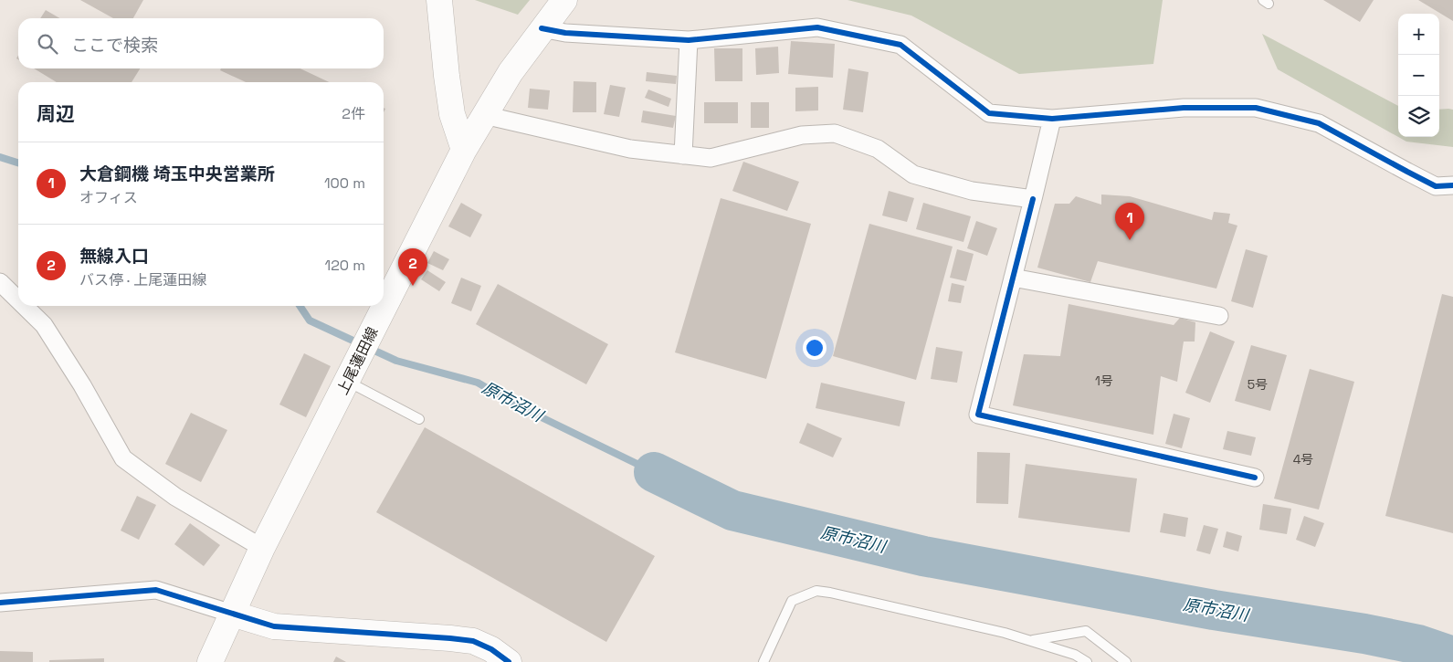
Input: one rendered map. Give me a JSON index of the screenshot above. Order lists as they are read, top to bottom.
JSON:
{
  "streets": {
    "main road": ["上尾蓮田線"]
  },
  "water": ["原市沼川"],
  "house_numbers": ["1号", "5号", "4号"],
  "page": {
    "map_buttons": ["+", "−"],
    "search": "ここで検索",
    "heading": ["周辺", "2件"],
    "list": [
      {
        "mark": "1",
        "name": "大倉鋼機 埼玉中央営業所",
        "note": "オフィス",
        "value": "100 m"
      },
      {
        "mark": "2",
        "name": "無線入口",
        "note": "バス停 · 上尾蓮田線",
        "value": "120 m"
      }
    ],
    "pins": ["1", "2"]
  }
}
